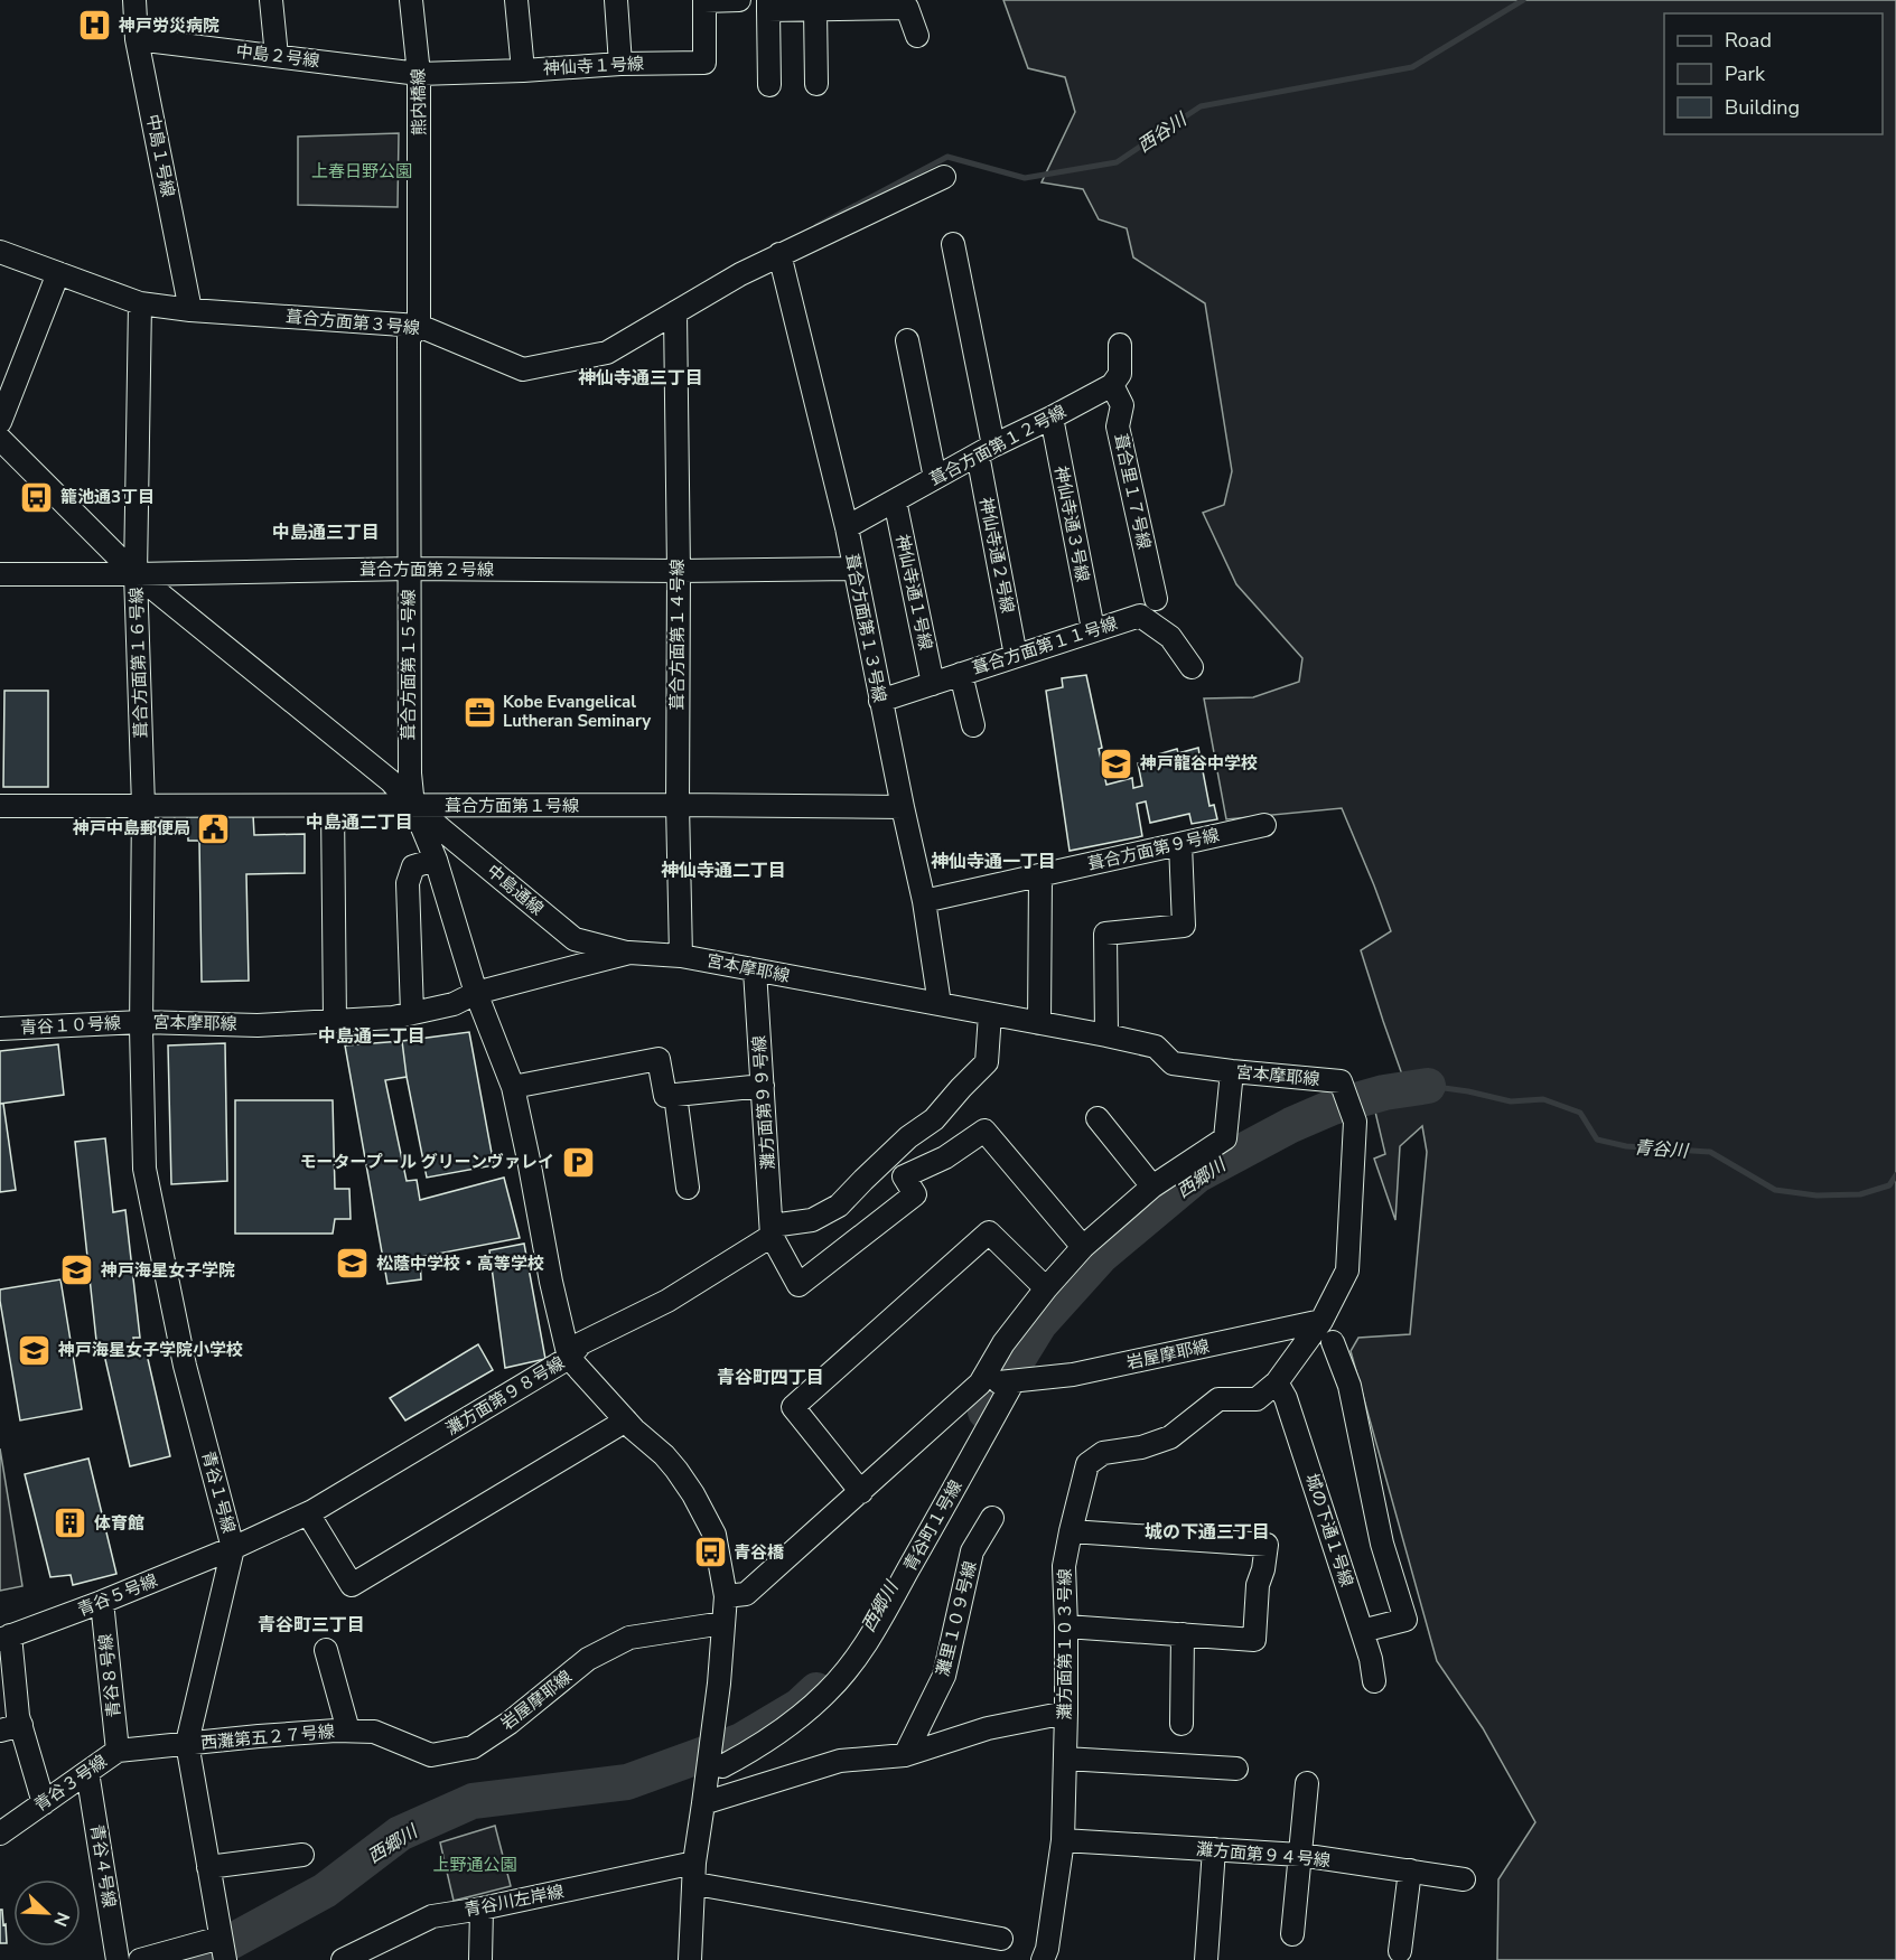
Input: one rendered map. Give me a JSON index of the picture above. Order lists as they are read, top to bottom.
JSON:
{
  "streets": {
    "street": [
      "中島２号線",
      "神仙寺１号線",
      "熊内橋線",
      "中島１号線",
      "葺合方面第３号線",
      "葺合方面第１２号線",
      "葺合里１７号線",
      "神仙寺通３号線",
      "神仙寺通２号線",
      "葺合方面第２号線",
      "神仙寺通１号線",
      "葺合方面第１３号線",
      "葺合方面第１４号線",
      "葺合方面第１１号線",
      "葺合方面第１６号線",
      "葺合方面第１５号線",
      "葺合方面第１号線",
      "葺合方面第９号線",
      "中島通線",
      "宮本摩耶線",
      "青谷１０号線",
      "灘方面第９９号線",
      "岩屋摩耶線",
      "灘方面第９８号線",
      "青谷１号線",
      "青谷町１号線",
      "城の下通１号線",
      "青谷５号線",
      "灘里１０９号線",
      "灘方面第１０３号線",
      "青谷８号線",
      "西灘第五２７号線",
      "青谷３号線",
      "灘方面第９４号線",
      "青谷４号線",
      "青谷川左岸線"
    ]
  },
  "crossings": [
    ["中島２号線", "神仙寺１号線"],
    ["中島２号線", "熊内橋線"],
    ["中島２号線", "中島１号線"],
    ["神仙寺１号線", "熊内橋線"],
    ["熊内橋線", "葺合方面第３号線"],
    ["熊内橋線", "葺合方面第１５号線"],
    ["中島１号線", "葺合方面第３号線"],
    ["葺合方面第３号線", "葺合方面第１３号線"],
    ["葺合方面第３号線", "葺合方面第１４号線"],
    ["葺合方面第３号線", "葺合方面第１６号線"],
    ["葺合方面第３号線", "葺合方面第１５号線"],
    ["葺合方面第１２号線", "葺合里１７号線"],
    ["葺合方面第１２号線", "神仙寺通３号線"],
    ["葺合方面第１２号線", "神仙寺通２号線"],
    ["葺合方面第１２号線", "神仙寺通１号線"],
    ["葺合方面第１２号線", "葺合方面第１３号線"],
    ["神仙寺通３号線", "葺合方面第１１号線"],
    ["神仙寺通２号線", "葺合方面第１１号線"],
    ["葺合方面第２号線", "葺合方面第１３号線"],
    ["葺合方面第２号線", "葺合方面第１４号線"],
    ["葺合方面第２号線", "葺合方面第１６号線"],
    ["葺合方面第２号線", "葺合方面第１５号線"],
    ["神仙寺通１号線", "葺合方面第１１号線"],
    ["葺合方面第１３号線", "葺合方面第１１号線"],
    ["葺合方面第１３号線", "葺合方面第１号線"],
    ["葺合方面第１３号線", "葺合方面第９号線"],
    ["葺合方面第１３号線", "宮本摩耶線"],
    ["葺合方面第１４号線", "葺合方面第１号線"],
    ["葺合方面第１４号線", "宮本摩耶線"],
    ["葺合方面第１６号線", "葺合方面第１号線"],
    ["葺合方面第１６号線", "宮本摩耶線"],
    ["葺合方面第１６号線", "青谷１０号線"],
    ["葺合方面第１６号線", "青谷１号線"],
    ["葺合方面第１５号線", "葺合方面第１号線"],
    ["葺合方面第１５号線", "中島通線"],
    ["葺合方面第１号線", "中島通線"],
    ["中島通線", "宮本摩耶線"],
    ["宮本摩耶線", "青谷１０号線"],
    ["宮本摩耶線", "灘方面第９９号線"],
    ["宮本摩耶線", "灘方面第９８号線"],
    ["宮本摩耶線", "青谷１号線"],
    ["宮本摩耶線", "灘方面第１０３号線"],
    ["青谷１０号線", "青谷１号線"],
    ["灘方面第９９号線", "灘方面第９８号線"],
    ["岩屋摩耶線", "青谷町１号線"],
    ["岩屋摩耶線", "灘方面第１０３号線"],
    ["岩屋摩耶線", "西灘第五２７号線"],
    ["灘方面第９８号線", "青谷１号線"],
    ["灘方面第９８号線", "青谷５号線"],
    ["青谷１号線", "青谷５号線"],
    ["青谷１号線", "西灘第五２７号線"],
    ["青谷１号線", "青谷３号線"],
    ["城の下通１号線", "灘方面第１０３号線"],
    ["青谷５号線", "青谷８号線"],
    ["灘方面第１０３号線", "灘方面第９４号線"],
    ["青谷８号線", "青谷３号線"],
    ["西灘第五２７号線", "青谷３号線"],
    ["青谷３号線", "青谷４号線"]
  ],
  "districts": [
    "神仙寺通三丁目",
    "中島通三丁目",
    "中島通二丁目",
    "神仙寺通一丁目",
    "神仙寺通二丁目",
    "中島通一丁目",
    "青谷町四丁目",
    "城の下通三丁目",
    "青谷町三丁目"
  ],
  "water": ["西谷川", "青谷川", "西郷川"],
  "parks": ["上春日野公園", "上野通公園"],
  "places": {
    "hospital": ["神戸労災病院"],
    "bus stop": ["籠池通3丁目", "青谷橋"],
    "office": ["Kobe Evangelical Lutheran Seminary"],
    "school or university": [
      "神戸龍谷中学校",
      "松蔭中学校・高等学校",
      "神戸海星女子学院",
      "神戸海星女子学院小学校"
    ],
    "public building": ["神戸中島郵便局"],
    "parking": ["モータープール グリーンヴァレイ"],
    "building": ["体育館"]
  },
  "legend": ["Road", "Park", "Building"],
  "north": "bottom right"
}
